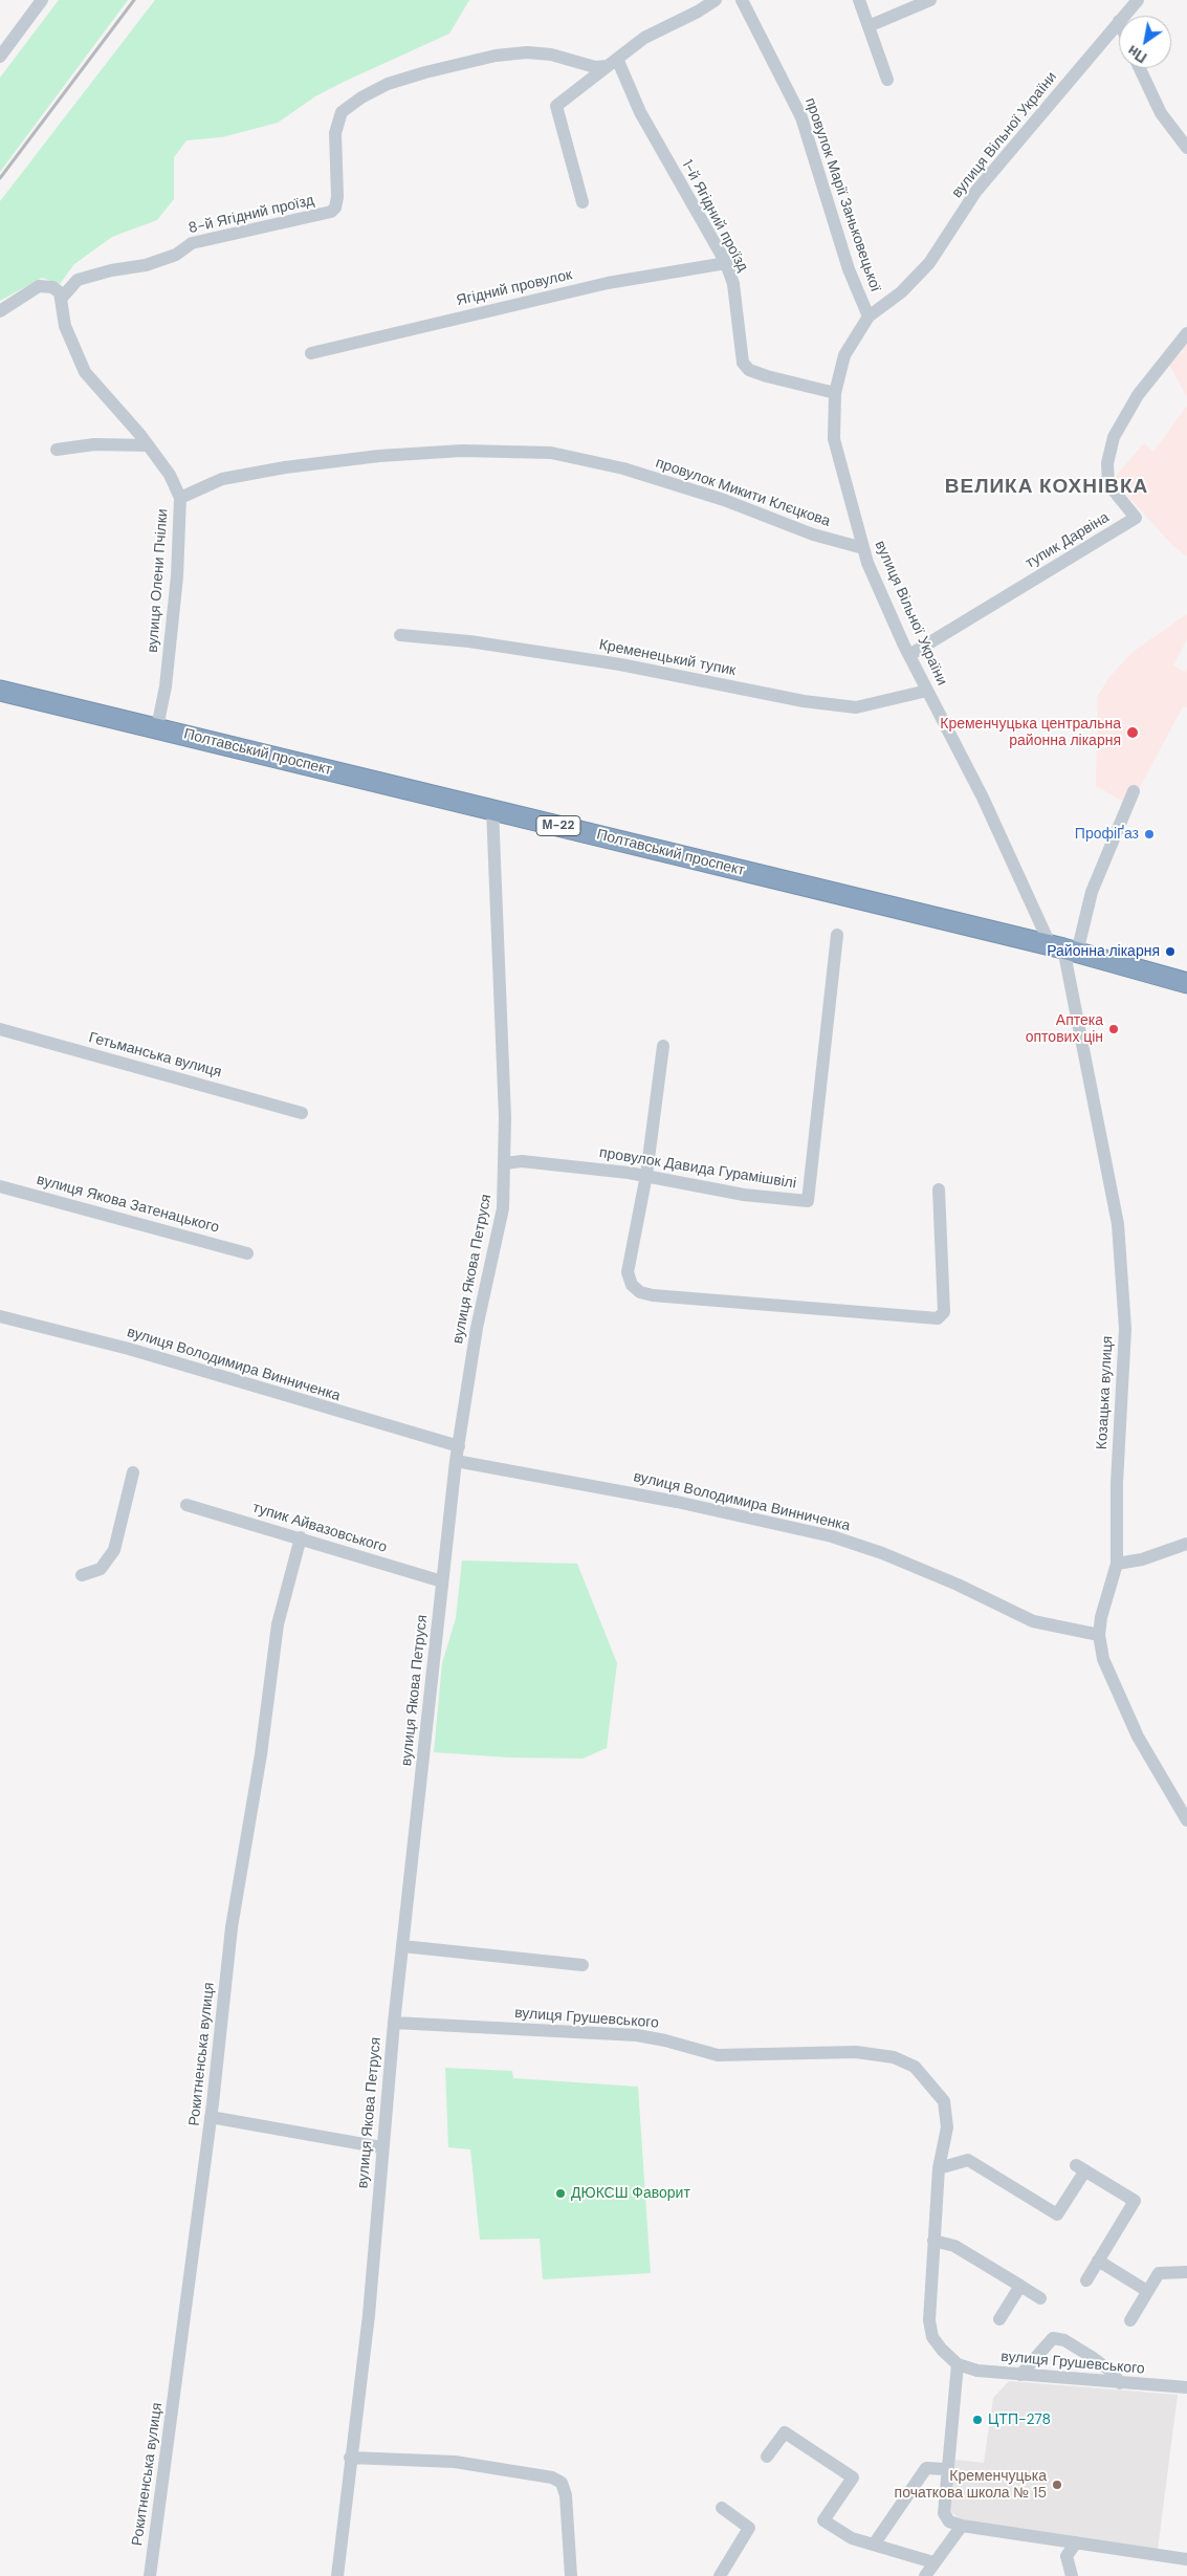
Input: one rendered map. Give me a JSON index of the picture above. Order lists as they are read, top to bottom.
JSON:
{
  "streets": {
    "highway": ["Полтавський проспект", "М-22"],
    "street": [
      "вулиця Вільної України",
      "провулок Марії Заньковецької",
      "8-й Ягідний проїзд",
      "1-й Ягідний проїзд",
      "Ягідний провулок",
      "провулок Микити Клєцкова",
      "тупик Дарвіна",
      "вулиця Олени Пчілки",
      "Кременецький тупик",
      "Гетьманська вулиця",
      "провулок Давида Гурамішвілі",
      "вулиця Якова Затенацького",
      "вулиця Якова Петруся",
      "вулиця Володимира Винниченка",
      "Козацька вулиця",
      "тупик Айвазовського",
      "вулиця Грушевського",
      "Рокитненська вулиця"
    ]
  },
  "crossings": [
    ["вулиця Вільної України", "провулок Марії Заньковецької"],
    ["вулиця Вільної України", "1-й Ягідний проїзд"],
    ["вулиця Вільної України", "провулок Микити Клєцкова"],
    ["вулиця Вільної України", "тупик Дарвіна"],
    ["вулиця Вільної України", "Кременецький тупик"],
    ["вулиця Вільної України", "Полтавський проспект"],
    ["вулиця Вільної України", "Козацька вулиця"],
    ["8-й Ягідний проїзд", "1-й Ягідний проїзд"],
    ["8-й Ягідний проїзд", "вулиця Олени Пчілки"],
    ["1-й Ягідний проїзд", "Ягідний провулок"],
    ["провулок Микити Клєцкова", "вулиця Олени Пчілки"],
    ["вулиця Олени Пчілки", "Полтавський проспект"],
    ["Полтавський проспект", "вулиця Якова Петруся"],
    ["Полтавський проспект", "Козацька вулиця"],
    ["провулок Давида Гурамішвілі", "вулиця Якова Петруся"],
    ["вулиця Якова Петруся", "вулиця Володимира Винниченка"],
    ["вулиця Якова Петруся", "тупик Айвазовського"],
    ["вулиця Якова Петруся", "вулиця Грушевського"],
    ["вулиця Володимира Винниченка", "Козацька вулиця"],
    ["тупик Айвазовського", "Рокитненська вулиця"]
  ],
  "districts": ["ВЕЛИКА КОХНІВКА"],
  "places": [
    "Кременчуцька центральна районна лікарня",
    "ПрофіҐаз",
    "Районна лікарня",
    "Аптека оптових цін",
    "ДЮКСШ Фаворит",
    "ЦТП-278",
    "Кременчуцька початкова школа № 15"
  ],
  "north": "bottom left"
}
